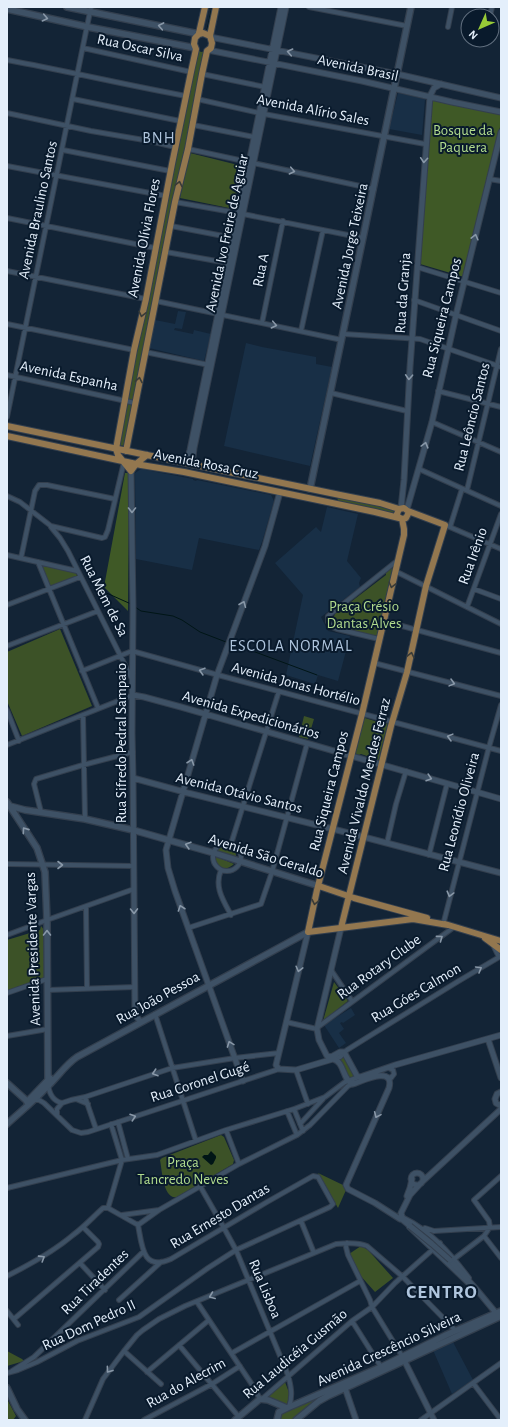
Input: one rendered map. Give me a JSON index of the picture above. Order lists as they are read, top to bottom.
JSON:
{
  "streets": {
    "main road": [
      "Avenida Brasil",
      "Avenida Olívia Flores",
      "Avenida Jorge Teixeira",
      "Rua Siqueira Campos",
      "Avenida Rosa Cruz",
      "Avenida Vivaldo Mendes Ferraz",
      "Avenida São Geraldo",
      "Avenida Presidente Vargas",
      "Rua João Pessoa",
      "Avenida Crescêncio Silveira",
      "Rua Laudicéia Gusmão"
    ],
    "street": [
      "Rua Oscar Silva",
      "Avenida Alírio Sales",
      "Avenida Braulino Santos",
      "Avenida Ivo Freire de Aguiar",
      "Rua A",
      "Rua da Granja",
      "Avenida Espanha",
      "Rua Leôncio Santos",
      "Rua Irênio",
      "Rua Mem de Sa",
      "Avenida Jonas Hortélio",
      "Avenida Expedicionários",
      "Rua Sifredo Pedral Sampaio",
      "Avenida Otávio Santos",
      "Rua Leonídio Oliveira",
      "Rua Rotary Clube",
      "Rua Góes Calmon",
      "Rua Coronel Gugé",
      "Rua Ernesto Dantas",
      "Rua Tiradentes",
      "Rua Lisboa",
      "Rua Dom Pedro II",
      "Rua do Alecrim"
    ]
  },
  "crossings": [
    ["Rua Oscar Silva", "Avenida Braulino Santos"],
    ["Rua Oscar Silva", "Avenida Ivo Freire de Aguiar"],
    ["Rua Oscar Silva", "Avenida Olívia Flores"],
    ["Avenida Brasil", "Avenida Braulino Santos"],
    ["Avenida Brasil", "Avenida Ivo Freire de Aguiar"],
    ["Avenida Brasil", "Avenida Olívia Flores"],
    ["Avenida Brasil", "Avenida Jorge Teixeira"],
    ["Avenida Brasil", "Rua da Granja"],
    ["Avenida Alírio Sales", "Avenida Ivo Freire de Aguiar"],
    ["Avenida Alírio Sales", "Avenida Olívia Flores"],
    ["Avenida Alírio Sales", "Avenida Jorge Teixeira"],
    ["Avenida Alírio Sales", "Rua da Granja"],
    ["Avenida Braulino Santos", "Avenida Espanha"],
    ["Avenida Ivo Freire de Aguiar", "Avenida Rosa Cruz"],
    ["Avenida Olívia Flores", "Avenida Espanha"],
    ["Avenida Olívia Flores", "Avenida Rosa Cruz"],
    ["Avenida Jorge Teixeira", "Avenida Rosa Cruz"],
    ["Rua da Granja", "Rua Siqueira Campos"],
    ["Rua da Granja", "Avenida Rosa Cruz"],
    ["Rua Siqueira Campos", "Avenida Rosa Cruz"],
    ["Rua Siqueira Campos", "Avenida Jonas Hortélio"],
    ["Rua Siqueira Campos", "Avenida Expedicionários"],
    ["Rua Siqueira Campos", "Avenida Otávio Santos"],
    ["Rua Siqueira Campos", "Avenida São Geraldo"],
    ["Rua Siqueira Campos", "Rua João Pessoa"],
    ["Rua Siqueira Campos", "Rua Coronel Gugé"],
    ["Rua Leôncio Santos", "Avenida Rosa Cruz"],
    ["Rua Leôncio Santos", "Avenida Vivaldo Mendes Ferraz"],
    ["Avenida Rosa Cruz", "Avenida Vivaldo Mendes Ferraz"],
    ["Rua Mem de Sa", "Rua Sifredo Pedral Sampaio"],
    ["Avenida Jonas Hortélio", "Rua Sifredo Pedral Sampaio"],
    ["Avenida Jonas Hortélio", "Avenida Vivaldo Mendes Ferraz"],
    ["Avenida Jonas Hortélio", "Rua Leonídio Oliveira"],
    ["Avenida Expedicionários", "Rua Sifredo Pedral Sampaio"],
    ["Avenida Expedicionários", "Avenida Vivaldo Mendes Ferraz"],
    ["Avenida Expedicionários", "Rua Leonídio Oliveira"],
    ["Rua Sifredo Pedral Sampaio", "Avenida Otávio Santos"],
    ["Rua Sifredo Pedral Sampaio", "Avenida São Geraldo"],
    ["Rua Sifredo Pedral Sampaio", "Rua João Pessoa"],
    ["Avenida Vivaldo Mendes Ferraz", "Avenida Otávio Santos"],
    ["Avenida Vivaldo Mendes Ferraz", "Avenida São Geraldo"],
    ["Avenida Vivaldo Mendes Ferraz", "Rua Rotary Clube"],
    ["Avenida Vivaldo Mendes Ferraz", "Rua João Pessoa"],
    ["Avenida Otávio Santos", "Rua Leonídio Oliveira"],
    ["Rua Leonídio Oliveira", "Avenida São Geraldo"],
    ["Rua Leonídio Oliveira", "Rua Rotary Clube"],
    ["Rua Leonídio Oliveira", "Rua João Pessoa"],
    ["Avenida São Geraldo", "Avenida Presidente Vargas"],
    ["Avenida São Geraldo", "Rua Rotary Clube"],
    ["Avenida São Geraldo", "Rua João Pessoa"],
    ["Avenida Presidente Vargas", "Rua João Pessoa"],
    ["Rua Rotary Clube", "Rua João Pessoa"],
    ["Rua Góes Calmon", "Rua Coronel Gugé"],
    ["Rua Ernesto Dantas", "Rua Tiradentes"],
    ["Rua Ernesto Dantas", "Rua Lisboa"],
    ["Rua Ernesto Dantas", "Rua Dom Pedro II"],
    ["Rua Tiradentes", "Rua Dom Pedro II"],
    ["Rua Lisboa", "Rua Dom Pedro II"],
    ["Rua Lisboa", "Avenida Crescêncio Silveira"],
    ["Rua Lisboa", "Rua Laudicéia Gusmão"]
  ],
  "one_way": [
    "Rua da Granja",
    "Avenida Jonas Hortélio",
    "Rua Sifredo Pedral Sampaio",
    "Avenida Presidente Vargas",
    "Rua Rotary Clube",
    "Rua Góes Calmon"
  ],
  "districts": ["BNH", "ESCOLA NORMAL", "CENTRO"],
  "parks": ["Bosque da Paquera", "Praça Crésio Dantas Alves", "Praça Tancredo Neves"],
  "north": "bottom left"
}
